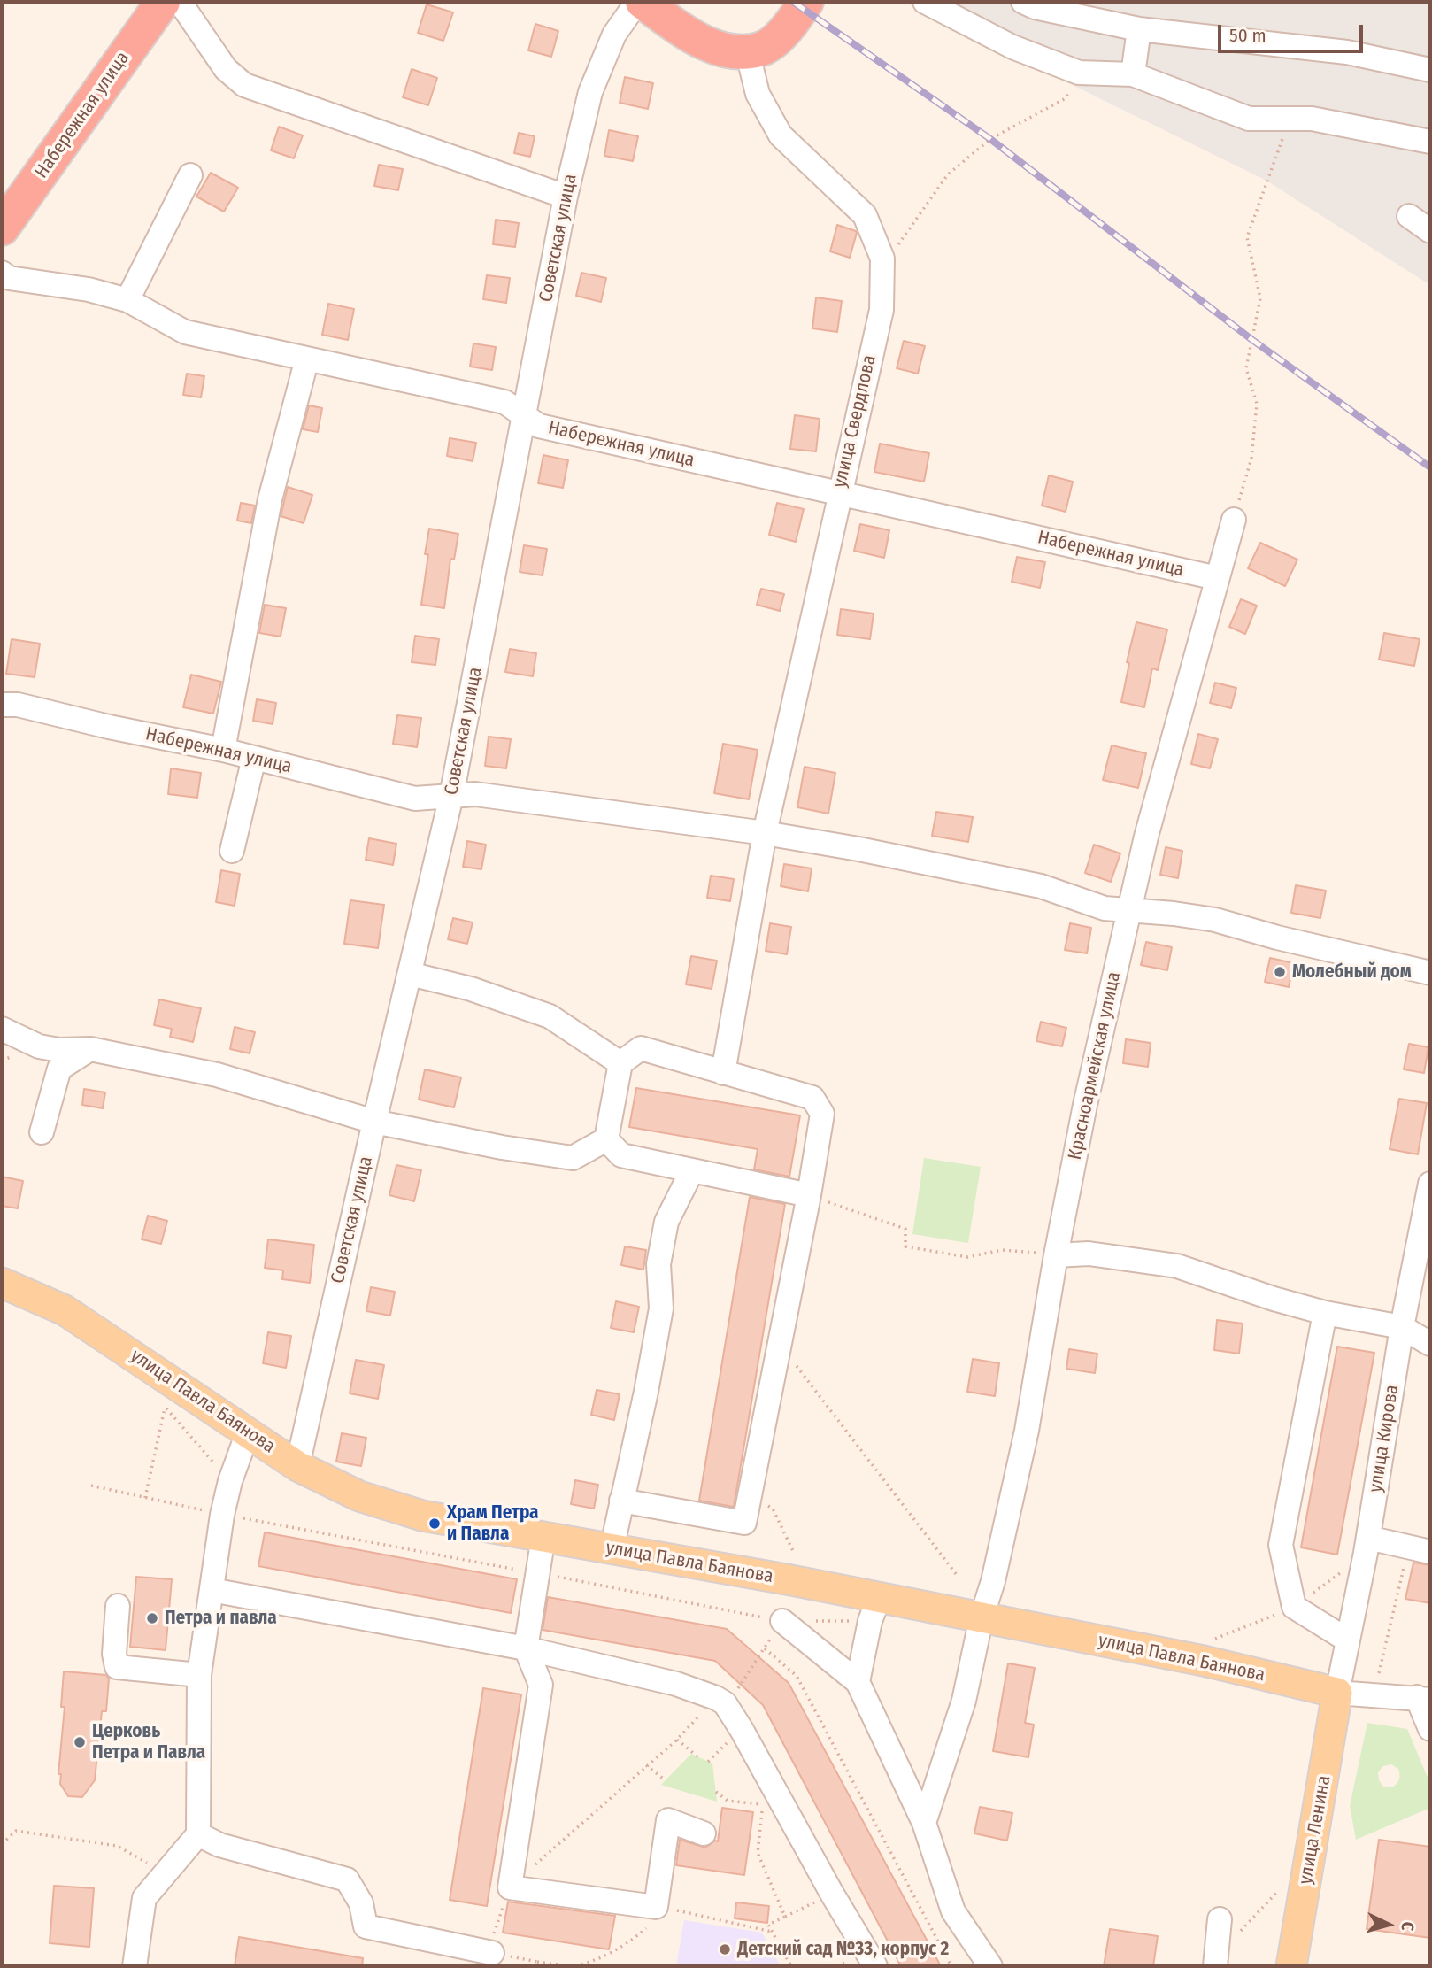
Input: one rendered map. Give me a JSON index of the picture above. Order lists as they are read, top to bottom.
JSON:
{
  "streets": {
    "highway": ["Набережная улица"],
    "main road": ["улица Павла Баянова", "улица Ленина"],
    "street": [
      "Советская улица",
      "улица Свердлова",
      "Красноармейская улица",
      "улица Кирова"
    ]
  },
  "crossings": [
    ["Набережная улица", "Советская улица"],
    ["Набережная улица", "улица Свердлова"],
    ["Набережная улица", "Красноармейская улица"],
    ["Советская улица", "улица Павла Баянова"],
    ["Красноармейская улица", "улица Павла Баянова"],
    ["улица Павла Баянова", "улица Кирова"],
    ["улица Павла Баянова", "улица Ленина"],
    ["улица Кирова", "улица Ленина"]
  ],
  "places": [
    "Молебный дом",
    "Храм Петра и Павла",
    "Петра и павла",
    "Церковь Петра и Павла",
    "Детский сад №33, корпус 2"
  ],
  "scale_bar": "50 m",
  "north": "right"
}
